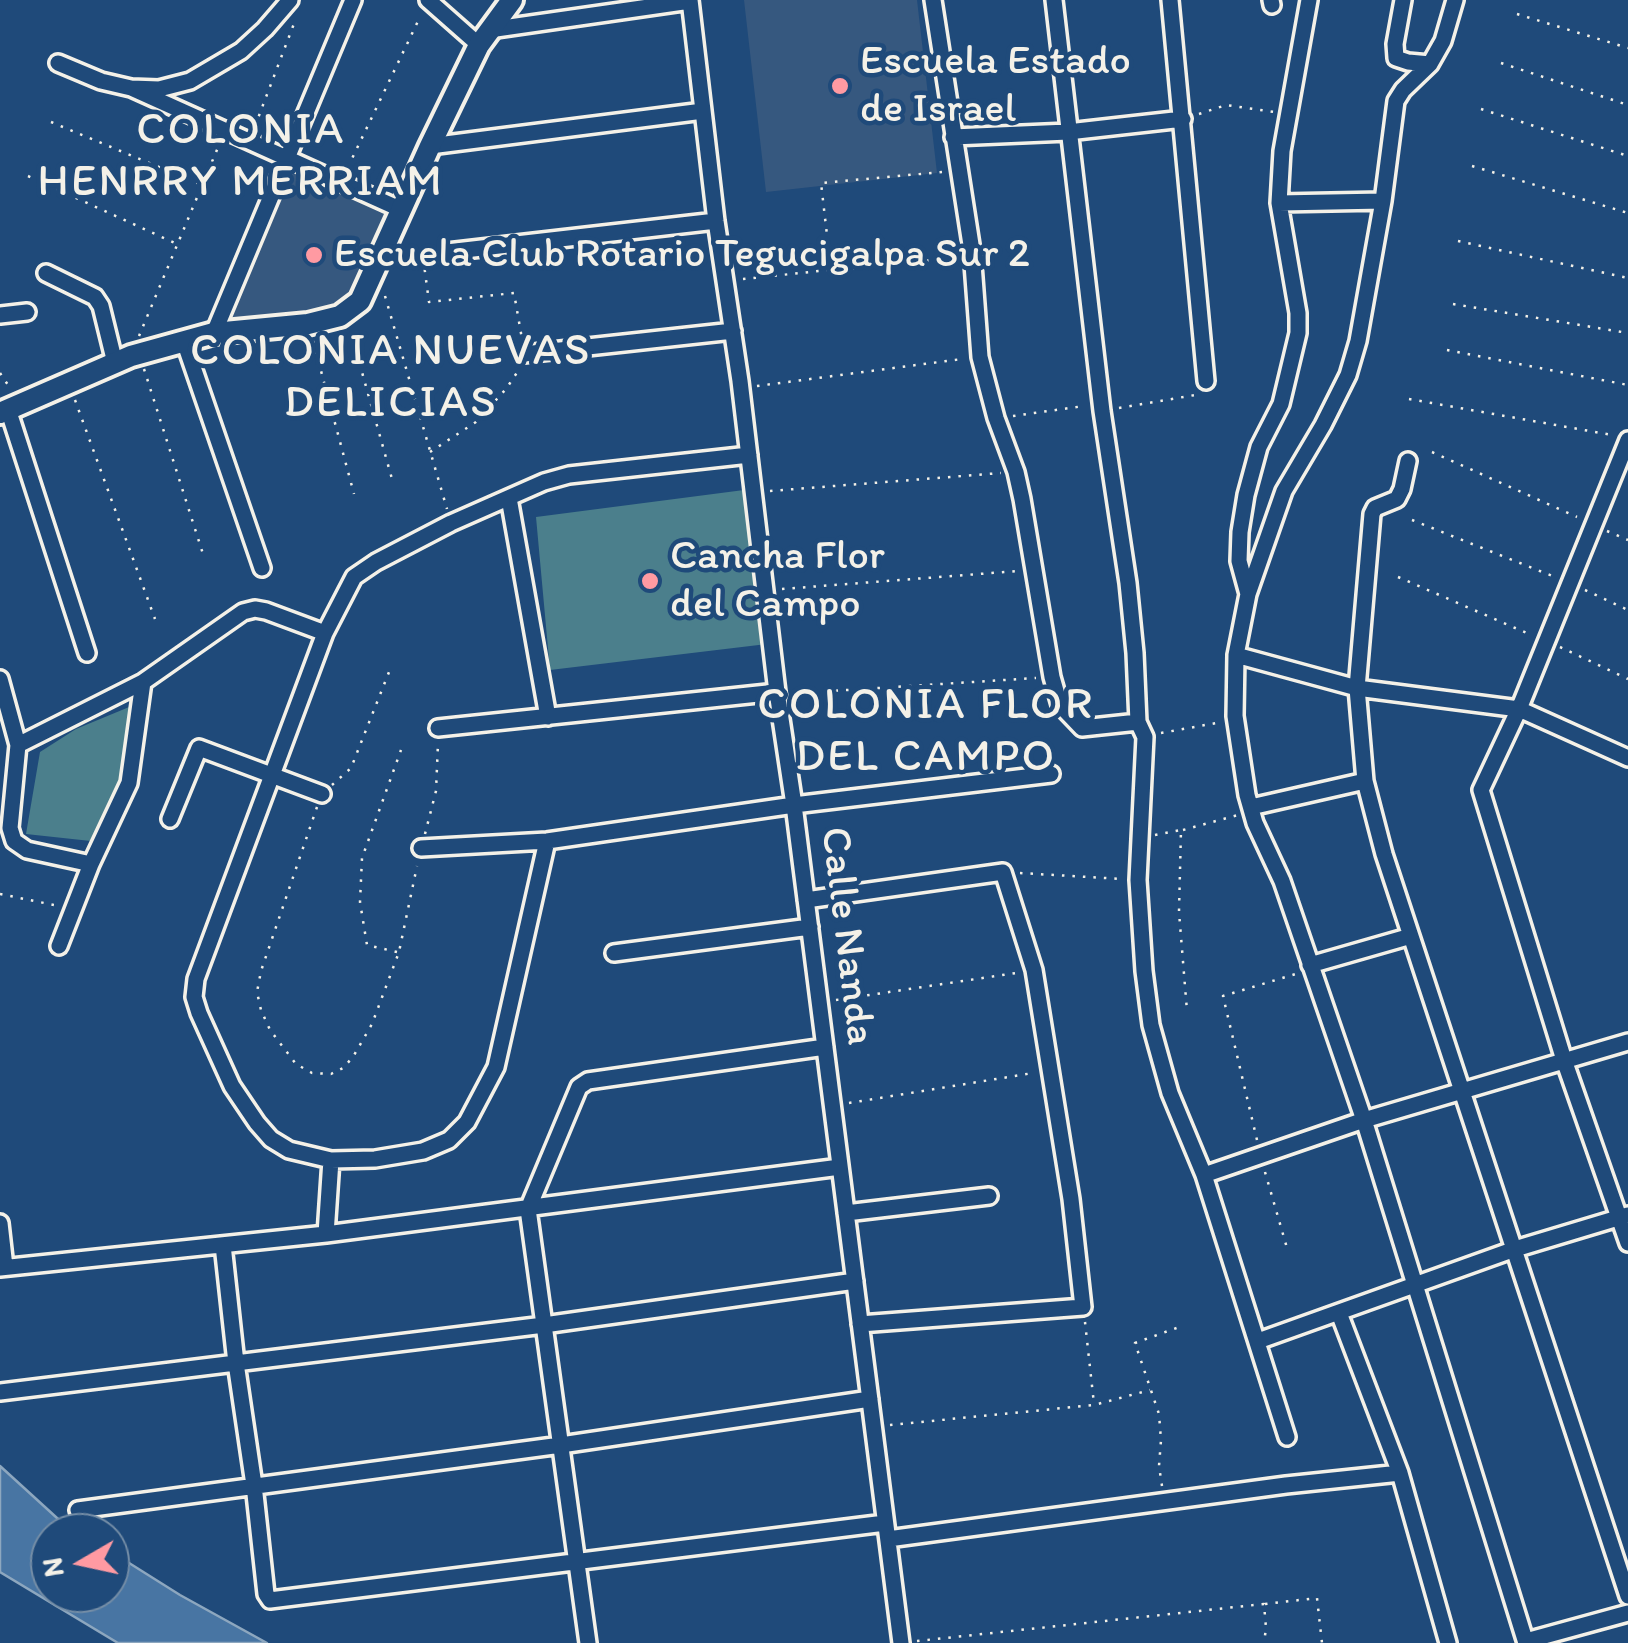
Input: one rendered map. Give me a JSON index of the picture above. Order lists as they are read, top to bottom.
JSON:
{
  "streets": {
    "street": ["Calle Nanda"]
  },
  "districts": ["COLONIA HENRRY MERRIAM", "COLONIA NUEVAS DELICIAS", "COLONIA FLOR DEL CAMPO"],
  "places": ["Escuela Estado de Israel", "Escuela Club Rotario Tegucigalpa Sur 2", "Cancha Flor del Campo"],
  "north": "left"
}
